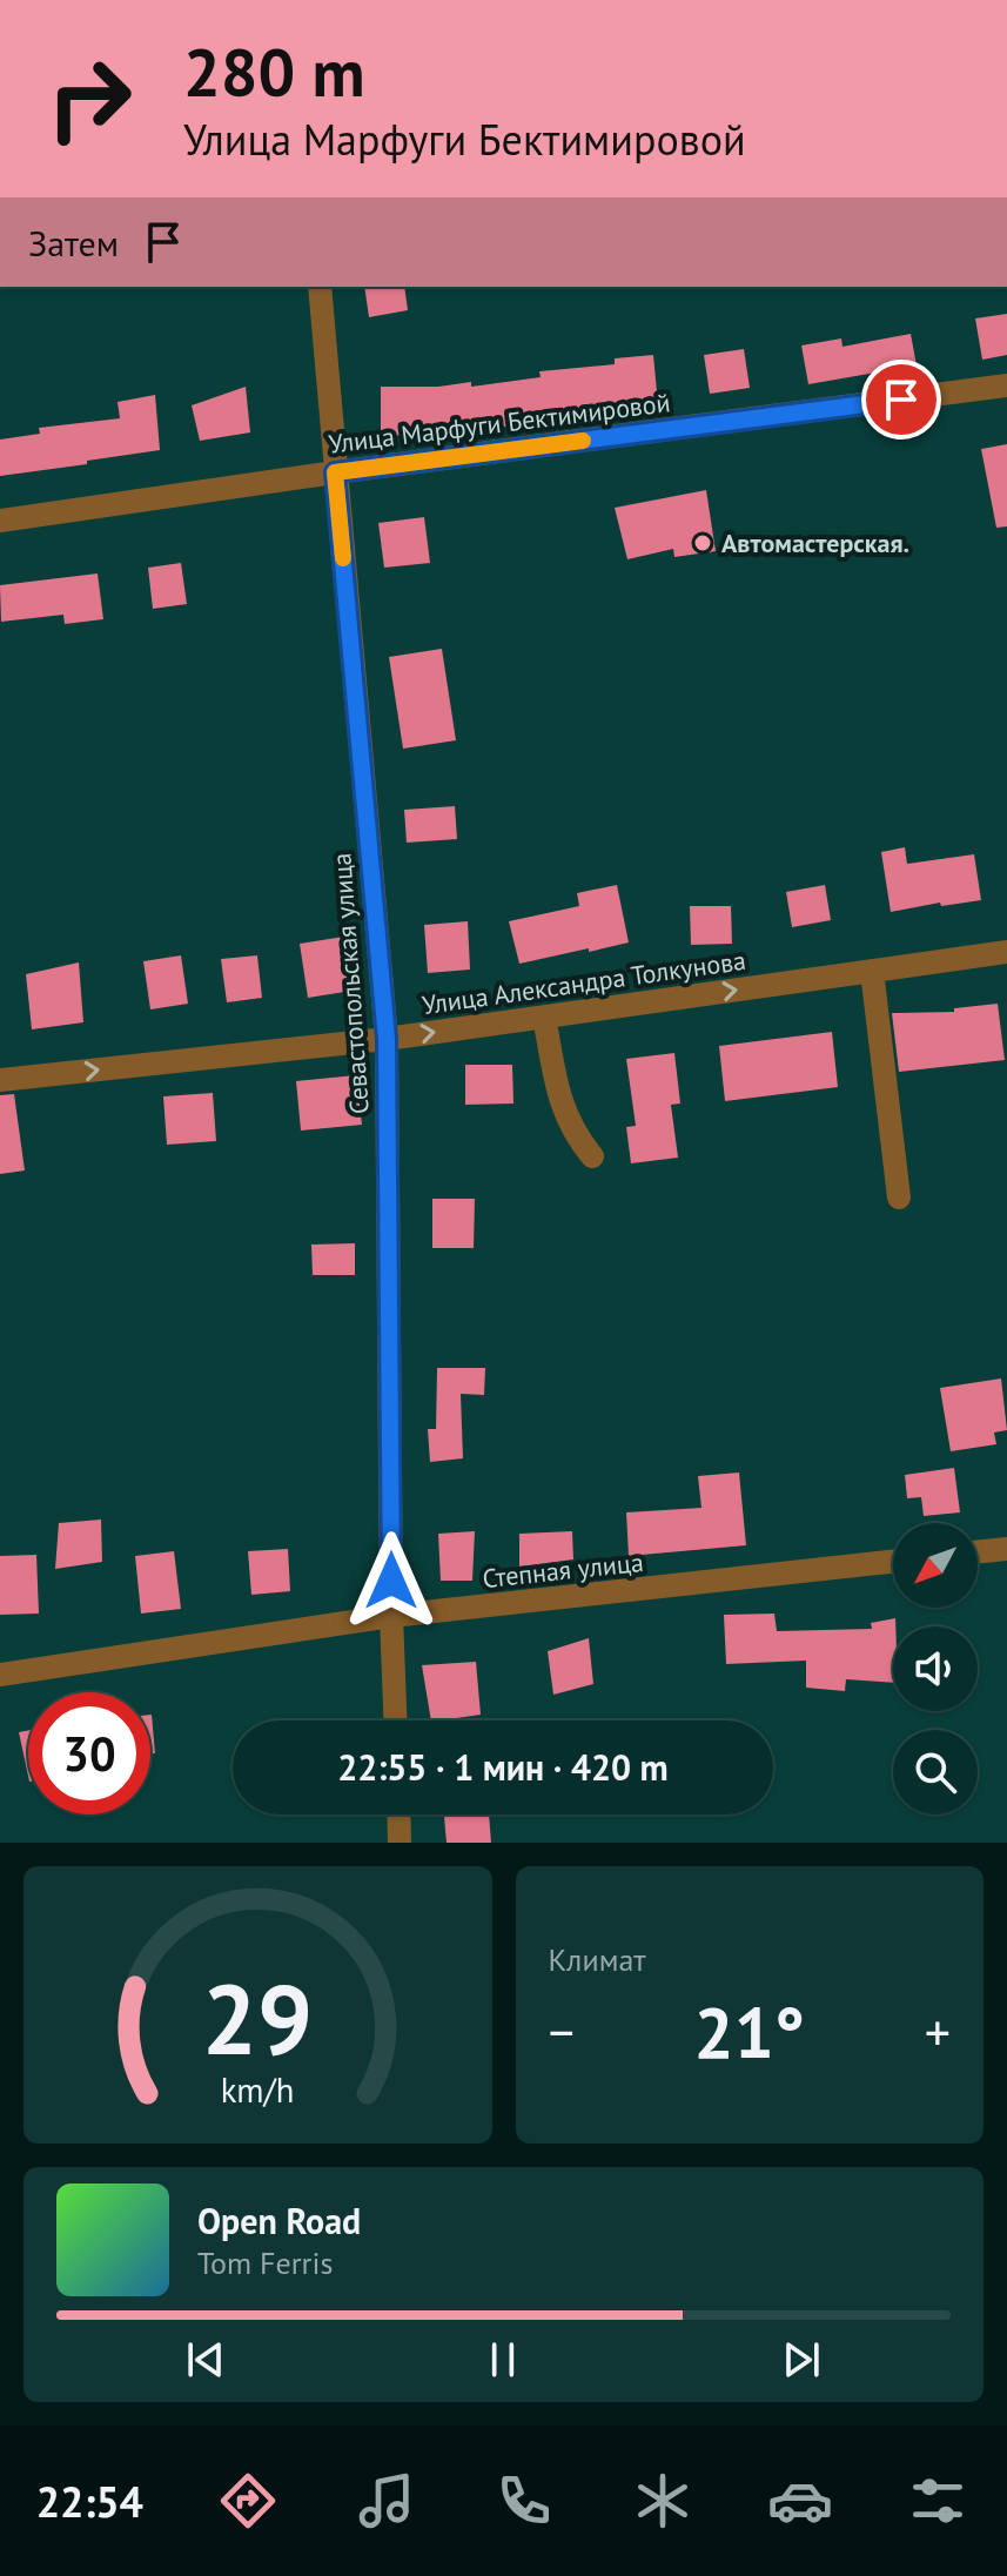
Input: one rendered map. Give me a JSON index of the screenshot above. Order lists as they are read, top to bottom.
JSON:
{
  "streets": {
    "street": [
      "Улица Марфуги Бектимировой",
      "Улица Александра Толкунова",
      "Севастопольская улица",
      "Степная улица"
    ]
  },
  "crossings": [
    ["Улица Марфуги Бектимировой", "Севастопольская улица"],
    ["Улица Александра Толкунова", "Севастопольская улица"],
    ["Севастопольская улица", "Степная улица"]
  ],
  "one_way": ["Улица Александра Толкунова"],
  "places": ["Автомастерская."],
  "north": "bottom left",
  "page": {
    "turn": ["280 m", "Улица Марфуги Бектимировой"],
    "then": "Затем",
    "limit": "30",
    "trip": "22:55 · 1 мин · 420 m",
    "tile": "Климат",
    "heat": ["−", "21°", "+"],
    "song": ["Open Road", "Tom Ferris"],
    "tabs": "22:54",
    "gauge": ["29", "km/h"]
  }
}
